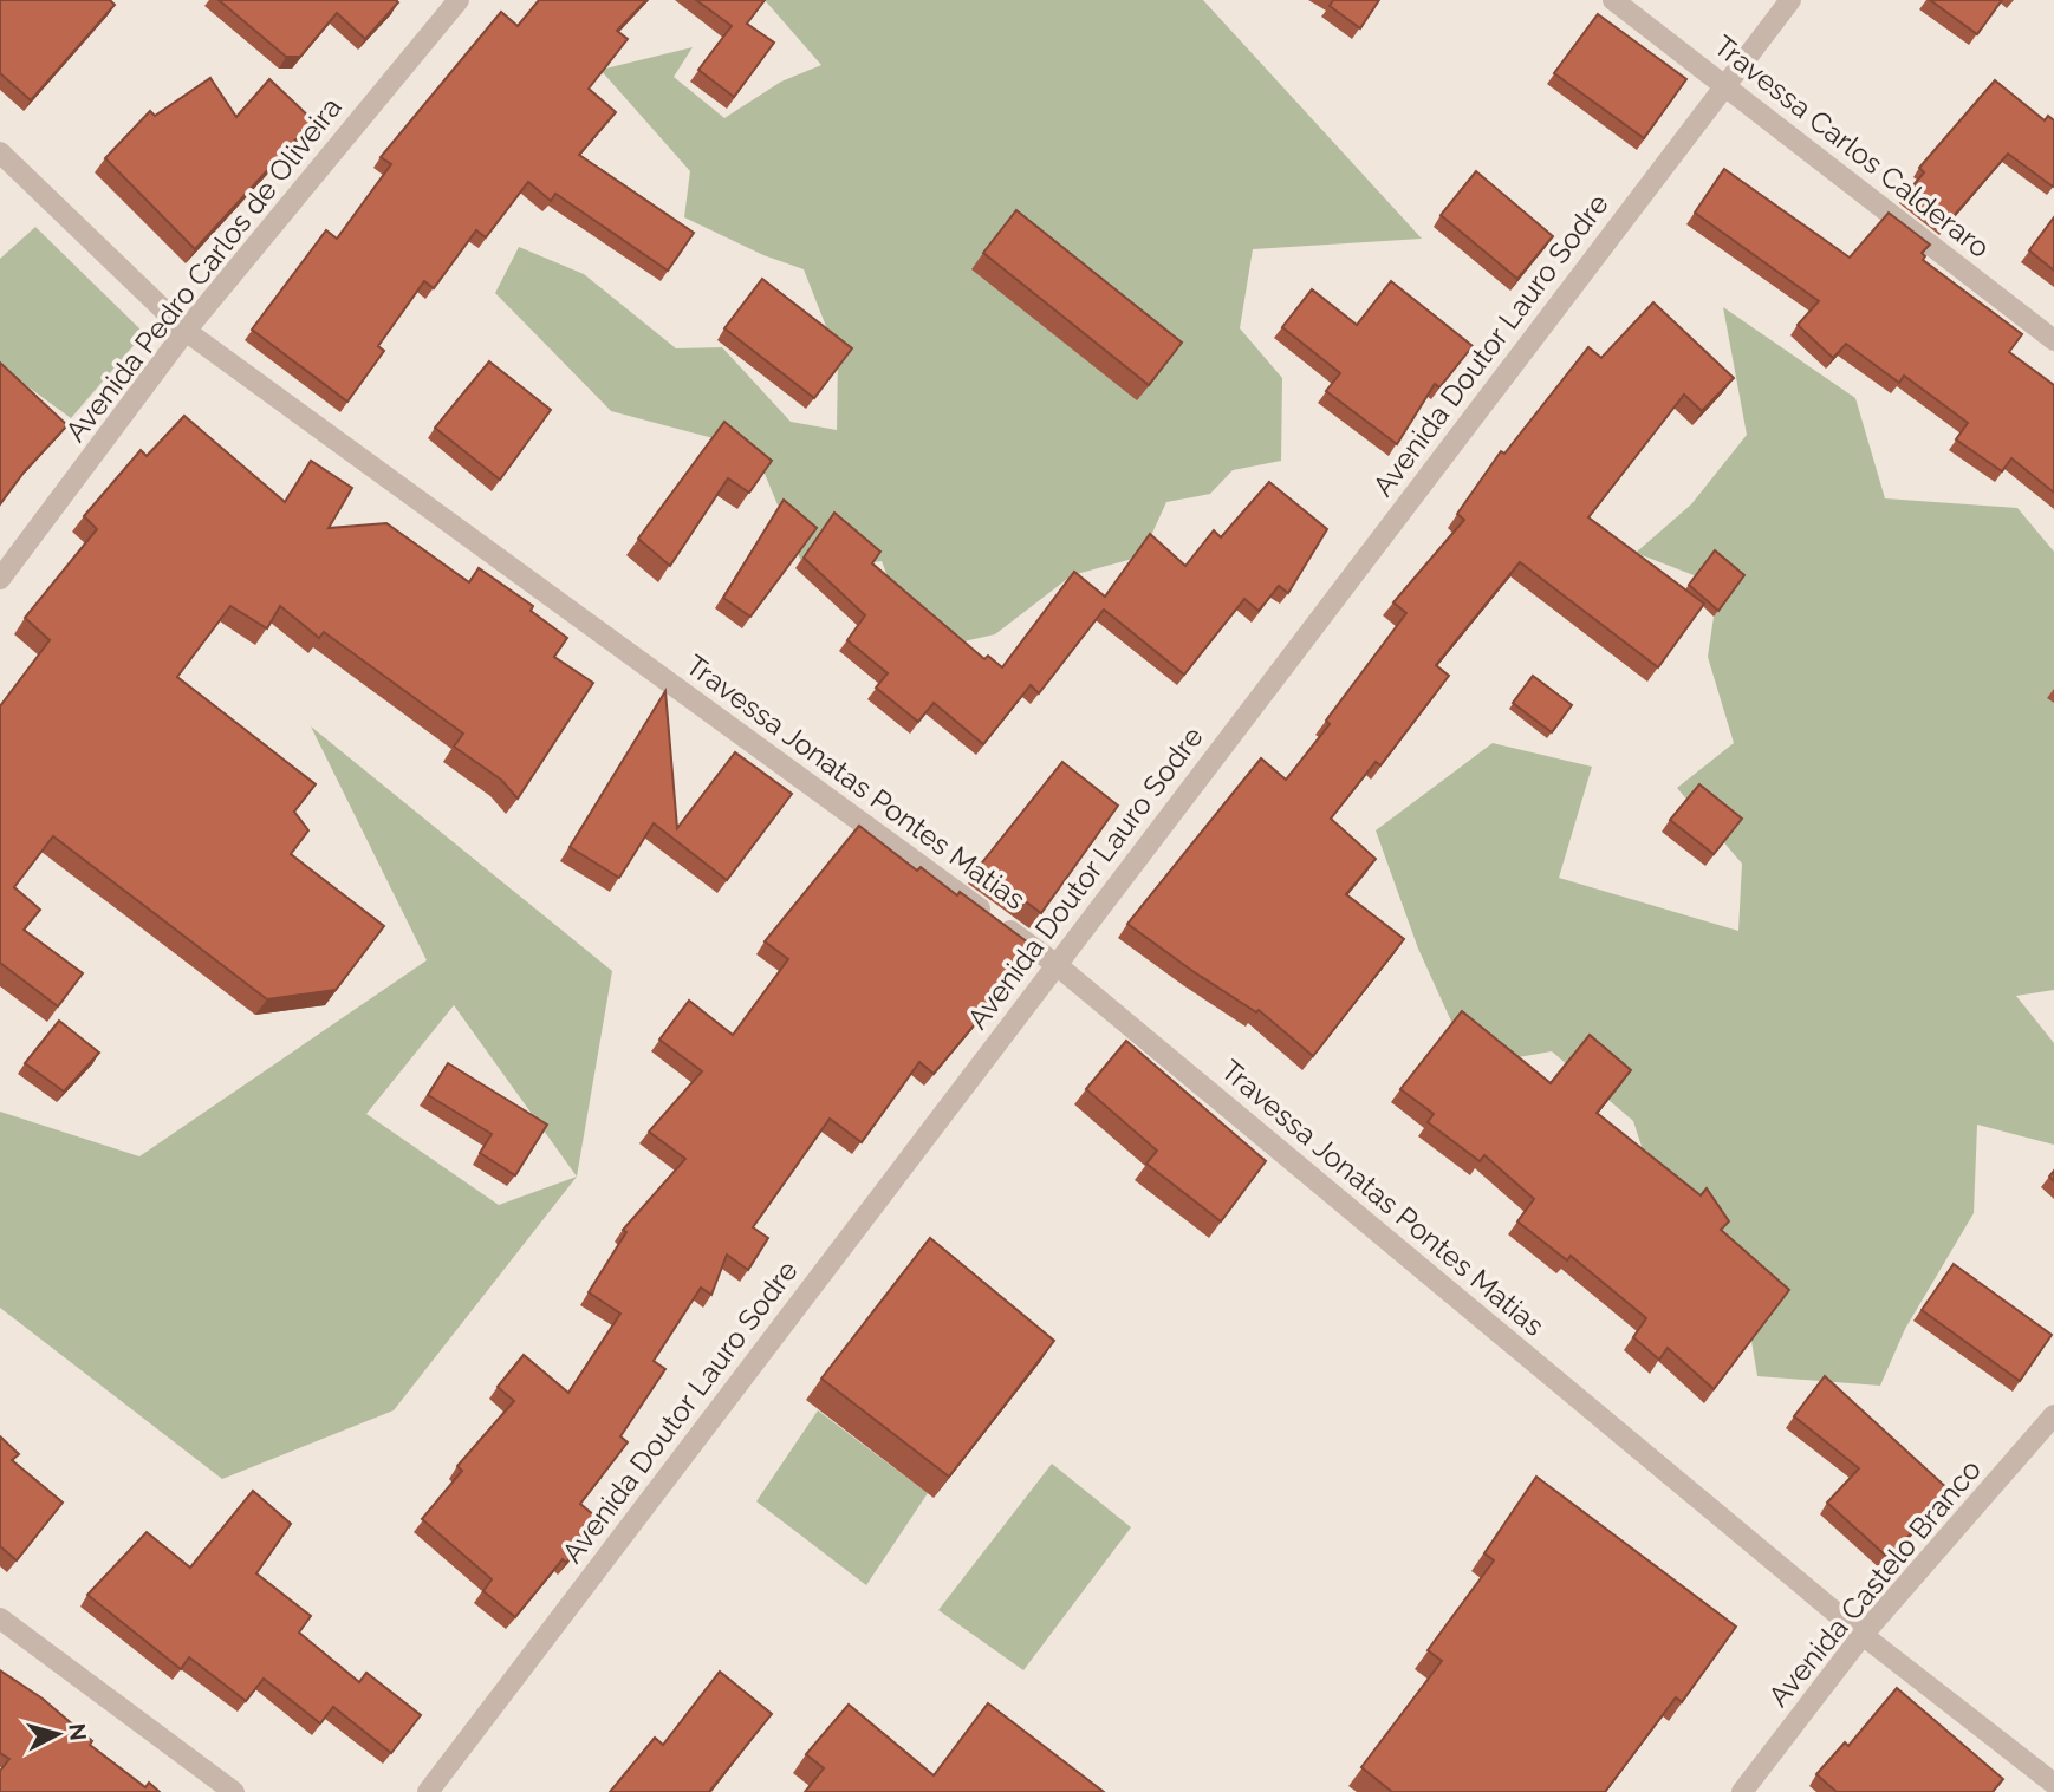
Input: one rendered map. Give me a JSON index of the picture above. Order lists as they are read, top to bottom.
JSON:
{
  "streets": {
    "street": [
      "Travessa Carlos Calderaro",
      "Avenida Pedro Carlos de Oliveira",
      "Avenida Doutor Lauro Sodre",
      "Travessa Jonatas Pontes Matias",
      "Avenida Castelo Branco"
    ]
  },
  "crossings": [
    ["Travessa Carlos Calderaro", "Avenida Doutor Lauro Sodre"],
    ["Avenida Pedro Carlos de Oliveira", "Travessa Jonatas Pontes Matias"],
    ["Avenida Doutor Lauro Sodre", "Travessa Jonatas Pontes Matias"],
    ["Travessa Jonatas Pontes Matias", "Avenida Castelo Branco"]
  ],
  "north": "right"
}
